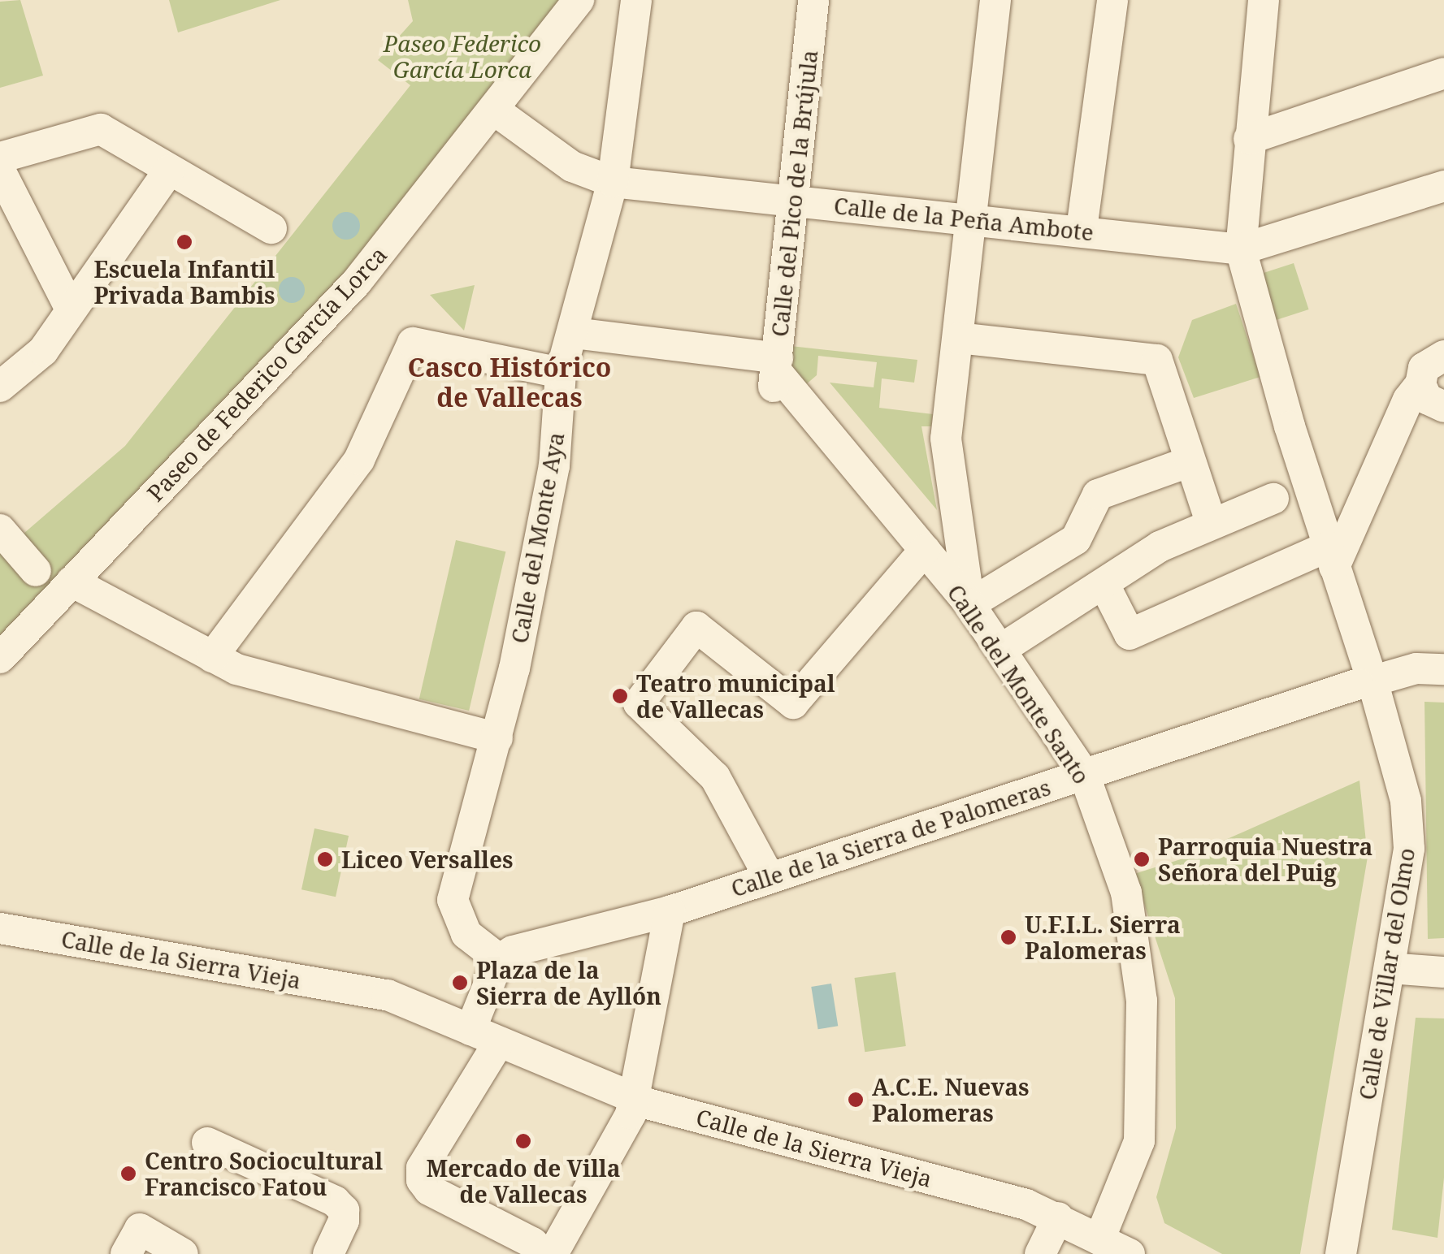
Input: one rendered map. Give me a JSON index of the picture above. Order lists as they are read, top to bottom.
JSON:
{
  "streets": {
    "street": [
      "Calle del Pico de la Brújula",
      "Calle de la Peña Ambote",
      "Paseo de Federico García Lorca",
      "Calle del Monte Aya",
      "Calle del Monte Santo",
      "Calle de la Sierra de Palomeras",
      "Calle de la Sierra Vieja",
      "Calle de Villar del Olmo"
    ]
  },
  "crossings": [
    ["Calle del Pico de la Brújula", "Calle de la Peña Ambote"],
    ["Calle del Pico de la Brújula", "Calle del Monte Santo"],
    ["Calle de la Peña Ambote", "Paseo de Federico García Lorca"],
    ["Calle de la Peña Ambote", "Calle del Monte Aya"],
    ["Calle de la Peña Ambote", "Calle de Villar del Olmo"],
    ["Calle del Monte Aya", "Calle de la Sierra de Palomeras"],
    ["Calle del Monte Santo", "Calle de la Sierra de Palomeras"],
    ["Calle del Monte Santo", "Calle de la Sierra Vieja"],
    ["Calle de la Sierra de Palomeras", "Calle de Villar del Olmo"]
  ],
  "districts": ["Casco Histórico de Vallecas"],
  "parks": ["Paseo Federico García Lorca"],
  "places": [
    "Escuela Infantil Privada Bambis",
    "Teatro municipal de Vallecas",
    "Liceo Versalles",
    "Parroquia Nuestra Señora del Puig",
    "U.F.I.L. Sierra Palomeras",
    "Plaza de la Sierra de Ayllón",
    "A.C.E. Nuevas Palomeras",
    "Mercado de Villa de Vallecas",
    "Centro Sociocultural Francisco Fatou"
  ]
}
